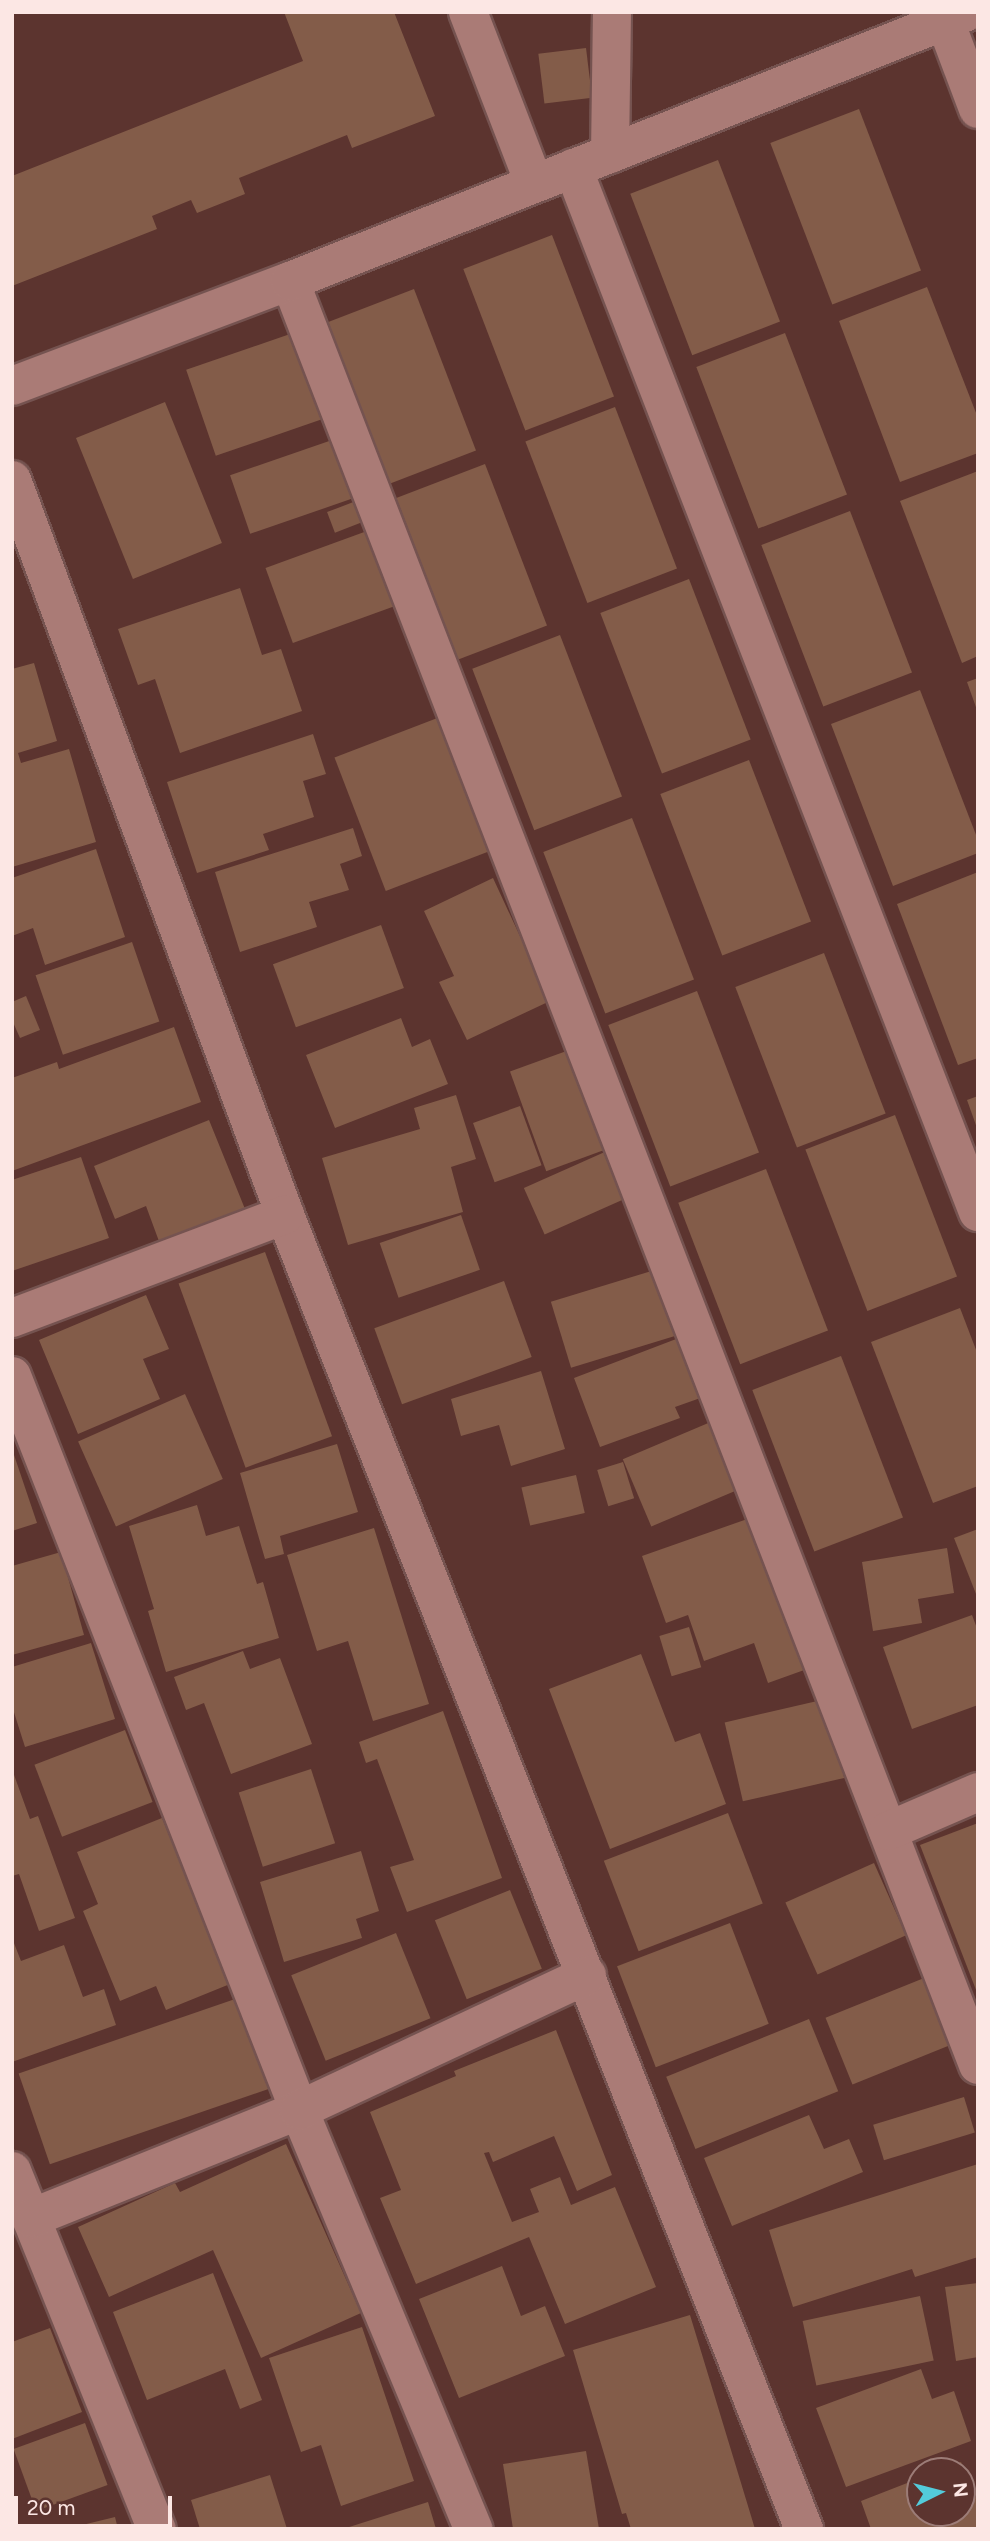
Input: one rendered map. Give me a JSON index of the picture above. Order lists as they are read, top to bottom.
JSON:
{
  "scale_bar": "20 m",
  "north": "right"
}
